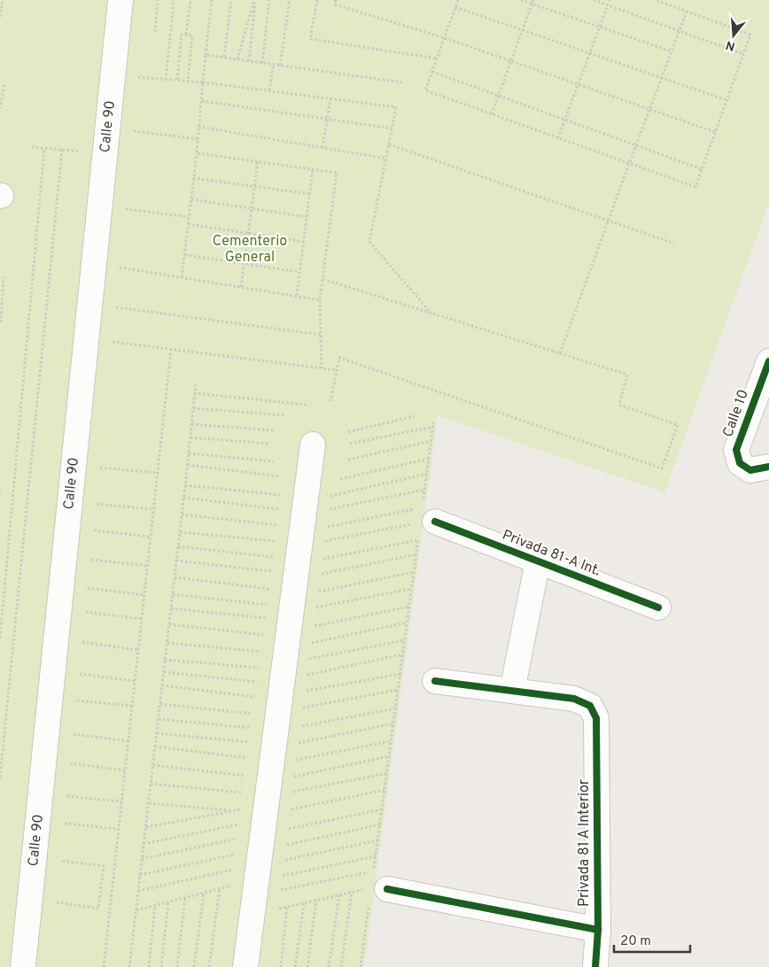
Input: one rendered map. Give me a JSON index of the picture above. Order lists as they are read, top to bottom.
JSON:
{
  "streets": {
    "street": [
      "Calle 90",
      "Calle 10",
      "Privada 81-A Int.",
      "Privada 81 A Interior"
    ]
  },
  "crossings": [
    ["Privada 81-A Int.", "Privada 81 A Interior"]
  ],
  "parks": ["Cementerio General"],
  "scale_bar": "20 m",
  "north": "bottom"
}
